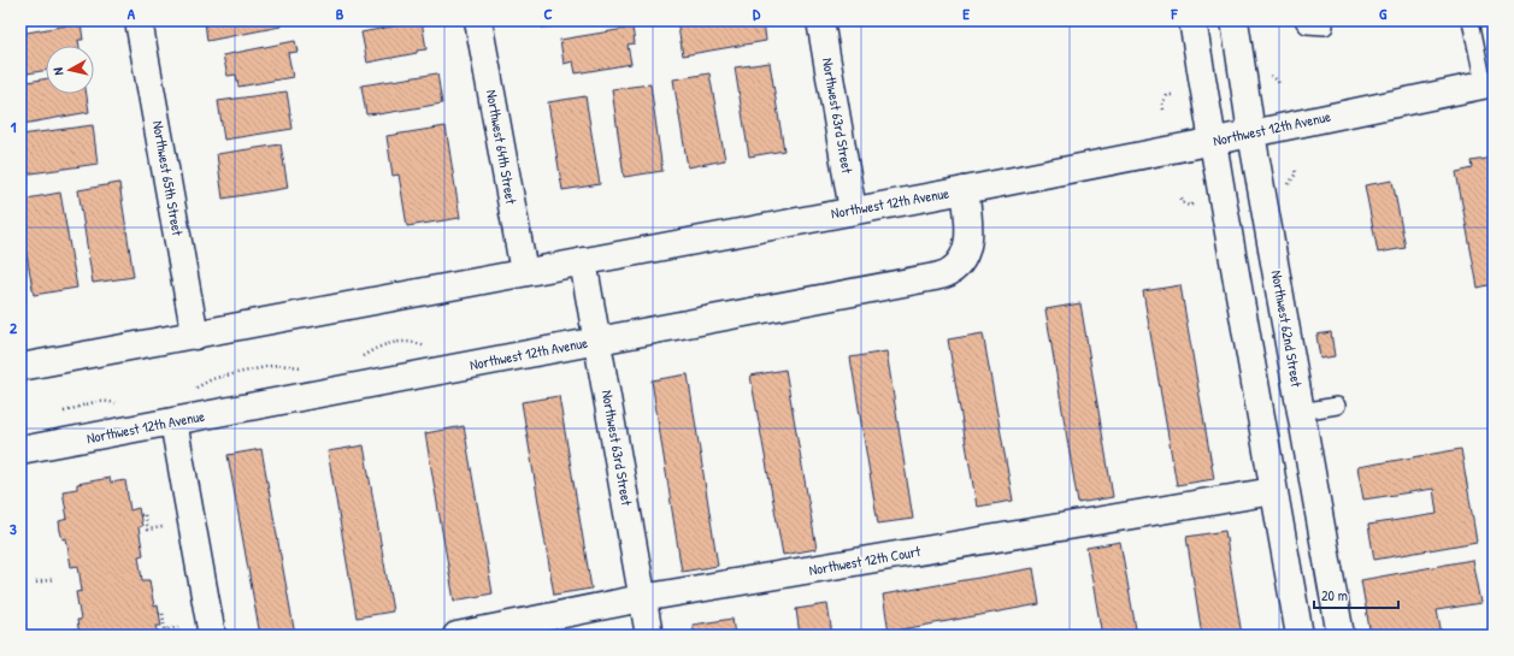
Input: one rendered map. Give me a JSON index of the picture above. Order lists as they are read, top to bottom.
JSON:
{
  "streets": {
    "street": [
      "Northwest 63rd Street",
      "Northwest 12th Avenue",
      "Northwest 64th Street",
      "Northwest 65th Street",
      "Northwest 62nd Street",
      "Northwest 12th Court"
    ]
  },
  "crossings": [
    ["Northwest 63rd Street", "Northwest 12th Avenue"],
    ["Northwest 63rd Street", "Northwest 12th Court"],
    ["Northwest 12th Avenue", "Northwest 64th Street"],
    ["Northwest 12th Avenue", "Northwest 65th Street"],
    ["Northwest 12th Avenue", "Northwest 62nd Street"]
  ],
  "scale_bar": "20 m",
  "north": "left",
  "grid": {
    "columns": [
      "A",
      "B",
      "C",
      "D",
      "E",
      "F",
      "G"
    ],
    "rows": ["1", "2", "3"]
  }
}
